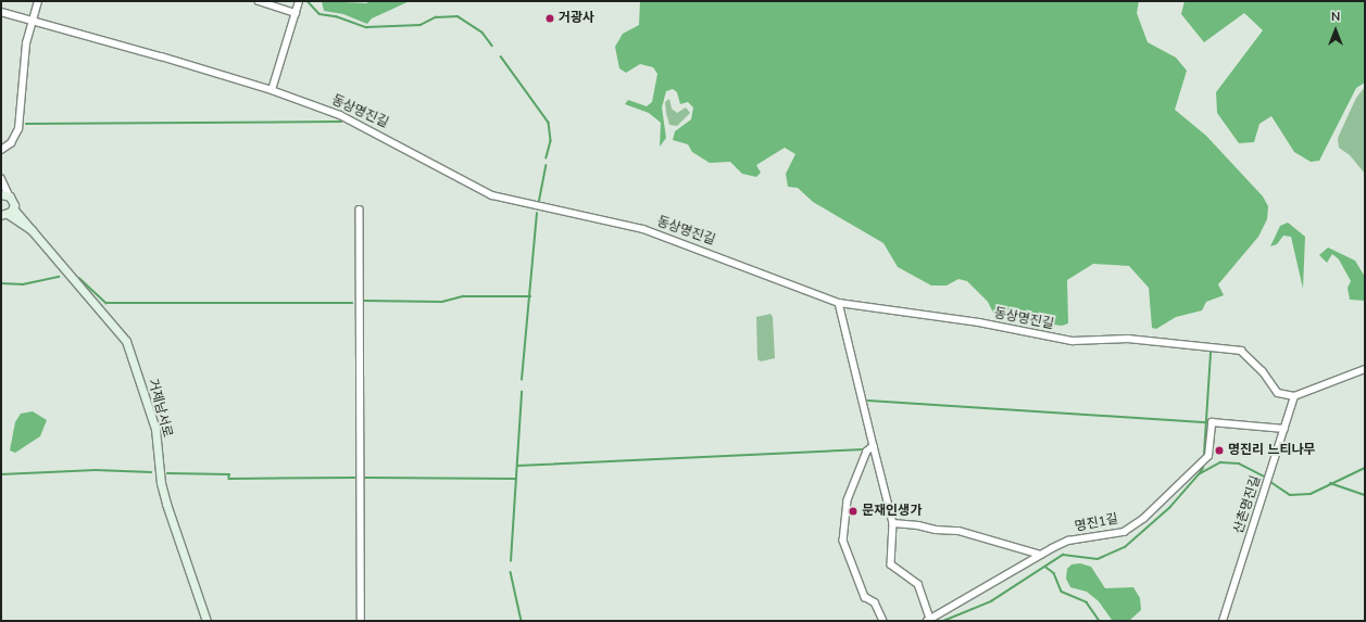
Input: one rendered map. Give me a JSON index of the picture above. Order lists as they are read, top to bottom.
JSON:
{
  "streets": {
    "main road": ["거제남서로"],
    "street": ["동상명진길", "산촌명진길", "명진1길"]
  },
  "crossings": [
    ["동상명진길", "산촌명진길"],
    ["산촌명진길", "명진1길"]
  ],
  "places": ["거광사", "명진리 느티나무", "문재인생가"],
  "north": "top"
}
